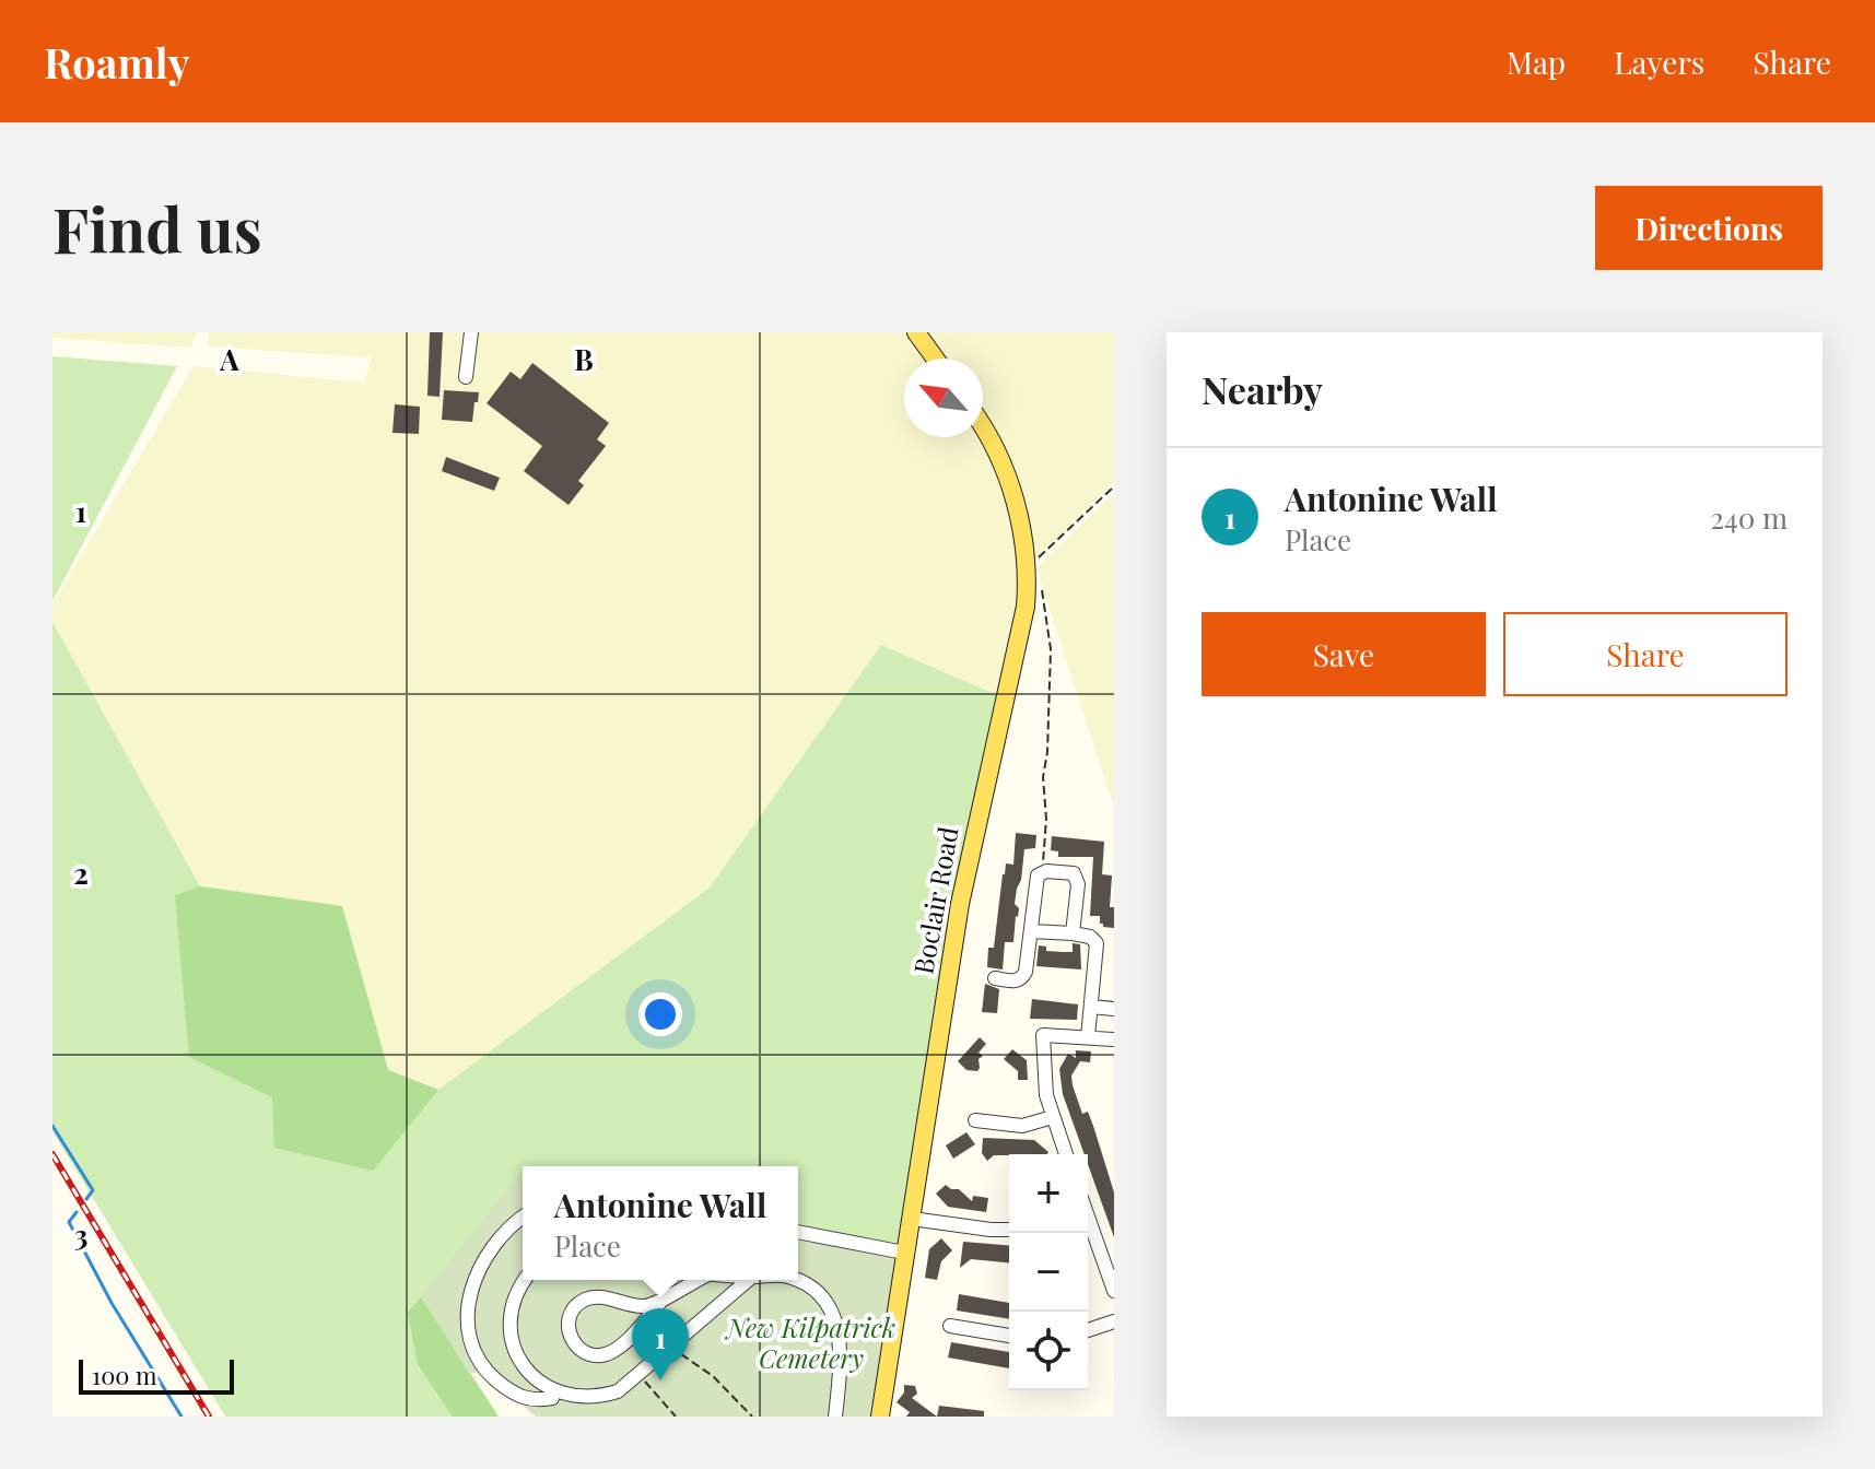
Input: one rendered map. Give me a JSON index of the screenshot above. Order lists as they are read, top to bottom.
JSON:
{
  "streets": {
    "main road": ["Boclair Road"]
  },
  "parks": ["New Kilpatrick Cemetery"],
  "scale_bar": "100 m",
  "north": "top left",
  "page": {
    "header": "Roamly",
    "nav": ["Map", "Layers", "Share"],
    "buttons": [
      "Directions",
      ["Save", "Share"]
    ],
    "title": "Find us",
    "heading": "Nearby",
    "list": [
      {
        "mark": "1",
        "name": "Antonine Wall",
        "note": "Place",
        "value": "240 m"
      }
    ],
    "map_buttons": ["+", "−"],
    "popup": ["Antonine Wall", "Place"],
    "pins": "1",
    "scale": "100 m"
  },
  "grid": {
    "columns": ["A", "B"],
    "rows": ["1", "2", "3"]
  }
}
